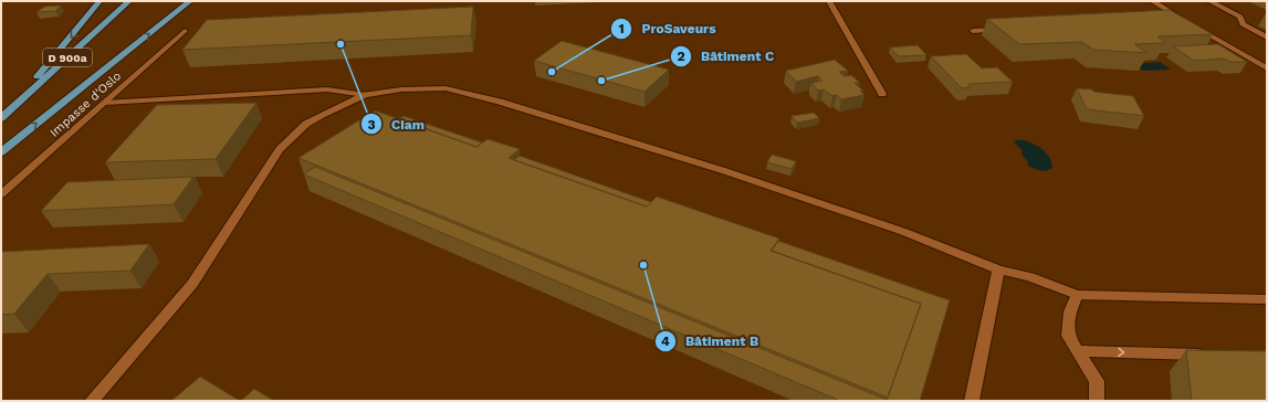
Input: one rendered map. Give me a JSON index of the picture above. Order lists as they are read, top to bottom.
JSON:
{
  "streets": {
    "main road": ["D 900a"],
    "street": ["Impasse d'Oslo"]
  },
  "places": [
    "Ciam",
    "ProSaveurs",
    "Bâtiment C",
    "Bâtiment B"
  ]
}
